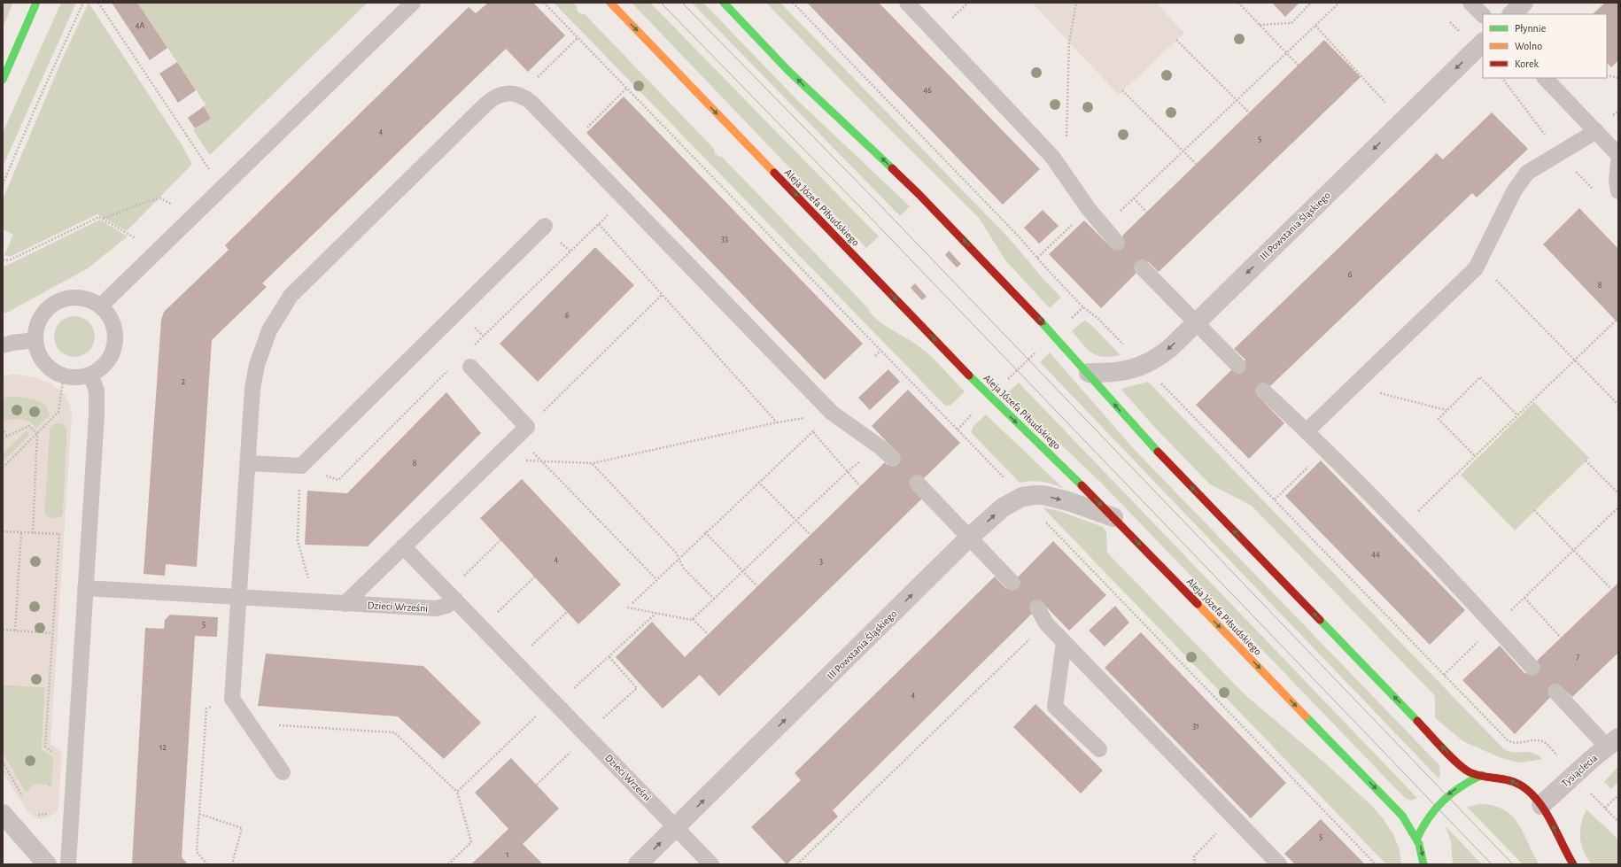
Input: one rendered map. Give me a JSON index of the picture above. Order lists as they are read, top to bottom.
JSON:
{
  "streets": {
    "street": ["Aleja Józefa Piłsudskiego", "III Powstania Śląskiego", "Tysiąclecia"],
    "lane": ["Dzieci Wrześni"]
  },
  "crossings": [
    ["Aleja Józefa Piłsudskiego", "III Powstania Śląskiego"],
    ["III Powstania Śląskiego", "Dzieci Wrześni"]
  ],
  "one_way": ["Aleja Józefa Piłsudskiego"],
  "house_numbers": [
    "4A",
    "46",
    "4",
    "5",
    "33",
    "6",
    "8",
    "6",
    "2",
    "8",
    "44",
    "4",
    "3",
    "5",
    "7",
    "4",
    "31",
    "12",
    "5",
    "1"
  ],
  "legend": ["Płynnie", "Wolno", "Korek"]
}
